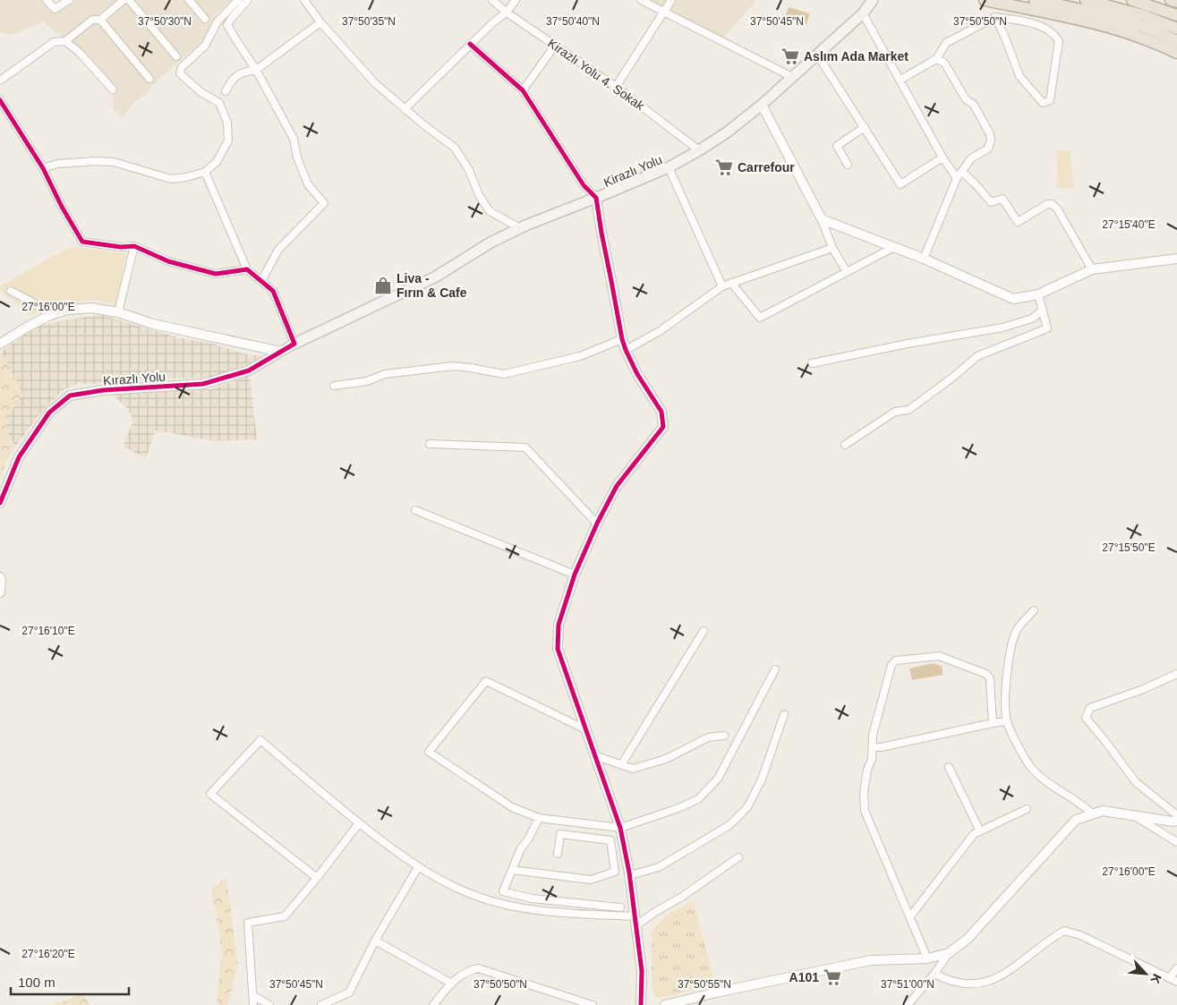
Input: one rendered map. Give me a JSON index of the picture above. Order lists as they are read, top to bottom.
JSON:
{
  "streets": {
    "main road": ["Kirazlı Yolu"],
    "street": ["Kirazlı Yolu 4. Sokak", "Kırazlı Yolu"]
  },
  "crossings": [
    ["Kirazlı Yolu 4. Sokak", "Kirazlı Yolu"],
    ["Kirazlı Yolu", "Kırazlı Yolu"]
  ],
  "places": {
    "supermarket": ["Aslım Ada Market", "Carrefour", "A101"],
    "shop": ["Liva - Fırın & Cafe"]
  },
  "scale_bar": "100 m",
  "north": "bottom right",
  "coordinates": [
    "37°50'30\"N",
    "37°50'35\"N",
    "37°50'40\"N",
    "37°50'45\"N",
    "37°50'50\"N",
    "27°15'40\"E",
    "27°16'00\"E",
    "27°15'50\"E",
    "27°16'10\"E",
    "27°16'20\"E",
    "37°50'55\"N",
    "37°51'00\"N"
  ]
}
